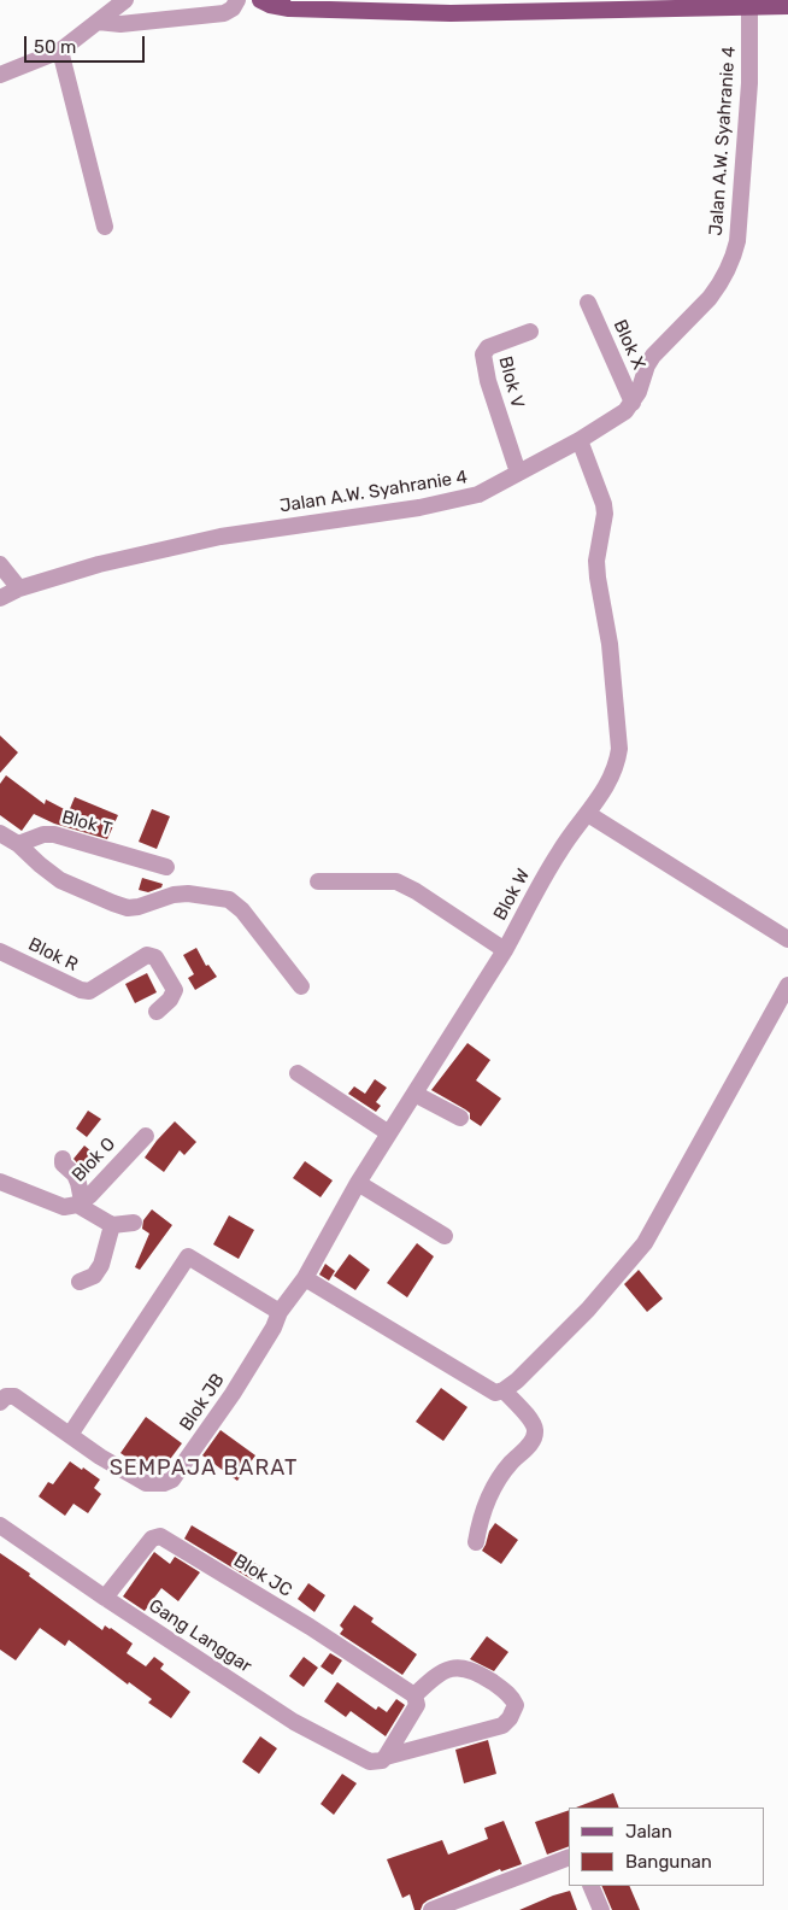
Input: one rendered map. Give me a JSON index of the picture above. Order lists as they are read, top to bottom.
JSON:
{
  "streets": {
    "street": [
      "Jalan A.W. Syahranie 4",
      "Blok X",
      "Blok V",
      "Blok T",
      "Blok W",
      "Blok R",
      "Blok O",
      "Blok JB",
      "Blok JC",
      "Gang Langgar"
    ]
  },
  "crossings": [
    ["Jalan A.W. Syahranie 4", "Blok X"],
    ["Jalan A.W. Syahranie 4", "Blok V"],
    ["Jalan A.W. Syahranie 4", "Blok W"],
    ["Blok W", "Blok JB"],
    ["Blok JC", "Gang Langgar"]
  ],
  "districts": ["SEMPAJA BARAT"],
  "legend": ["Jalan", "Bangunan"],
  "scale_bar": "50 m"
}
